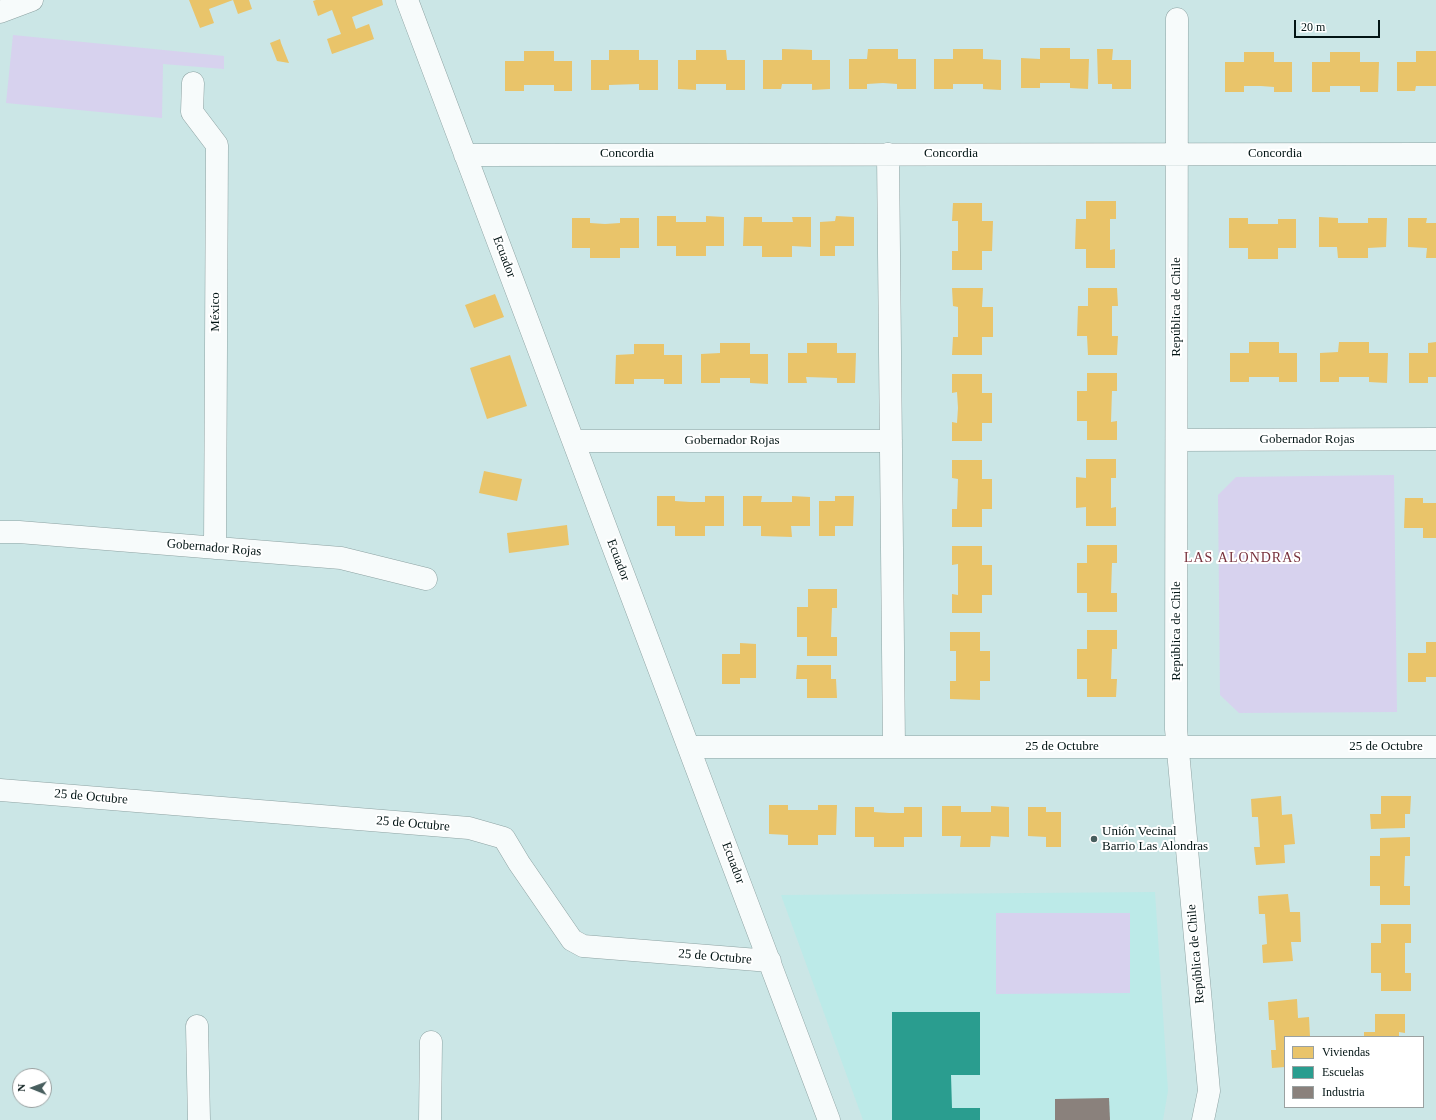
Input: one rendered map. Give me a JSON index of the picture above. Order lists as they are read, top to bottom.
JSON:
{
  "streets": {
    "street": [
      "Concordia",
      "Ecuador",
      "República de Chile",
      "México",
      "Gobernador Rojas",
      "25 de Octubre"
    ]
  },
  "crossings": [
    ["Concordia", "Ecuador"],
    ["Concordia", "República de Chile"],
    ["Ecuador", "Gobernador Rojas"],
    ["Ecuador", "25 de Octubre"],
    ["República de Chile", "Gobernador Rojas"],
    ["República de Chile", "25 de Octubre"],
    ["México", "Gobernador Rojas"]
  ],
  "districts": ["LAS ALONDRAS"],
  "places": ["Unión Vecinal Barrio Las Alondras"],
  "legend": ["Viviendas", "Escuelas", "Industria"],
  "scale_bar": "20 m",
  "north": "left"
}
